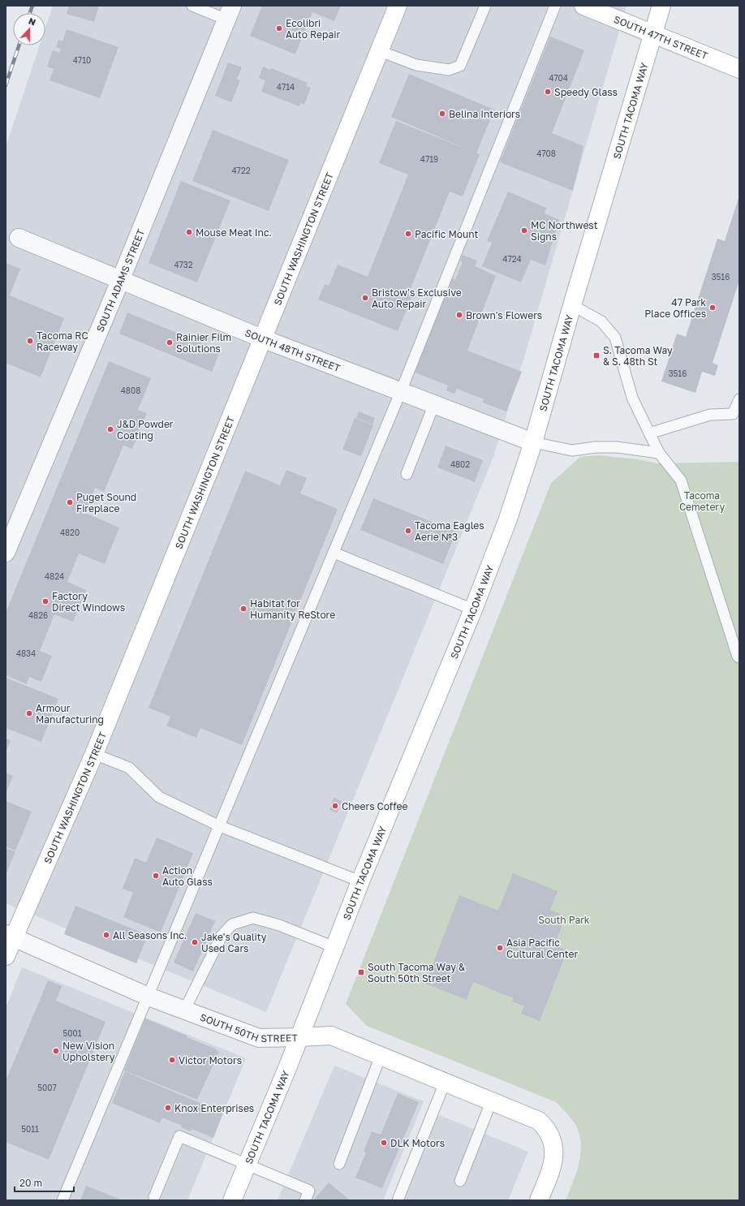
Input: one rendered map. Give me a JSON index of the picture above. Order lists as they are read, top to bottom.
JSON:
{
  "streets": {
    "street": [
      "SOUTH 47TH STREET",
      "SOUTH TACOMA WAY",
      "SOUTH WASHINGTON STREET",
      "SOUTH ADAMS STREET",
      "SOUTH 48TH STREET",
      "SOUTH 50TH STREET"
    ]
  },
  "crossings": [
    ["SOUTH 47TH STREET", "SOUTH TACOMA WAY"],
    ["SOUTH TACOMA WAY", "SOUTH 48TH STREET"],
    ["SOUTH TACOMA WAY", "SOUTH 50TH STREET"],
    ["SOUTH WASHINGTON STREET", "SOUTH 48TH STREET"],
    ["SOUTH WASHINGTON STREET", "SOUTH 50TH STREET"],
    ["SOUTH ADAMS STREET", "SOUTH 48TH STREET"]
  ],
  "parks": ["Tacoma Cemetery", "South Park"],
  "places": {
    "other": [
      "Ecolibri Auto Repair",
      "Speedy Glass",
      "Belina Interiors",
      "MC Northwest Signs",
      "Mouse Meat Inc.",
      "Pacific Mount",
      "Bristow's Exclusive Auto Repair",
      "47 Park Place Offices",
      "Brown's Flowers",
      "Tacoma RC Raceway",
      "Rainier Film Solutions",
      "J&D Powder Coating",
      "Puget Sound Fireplace",
      "Tacoma Eagles Aerie №3",
      "Factory Direct Windows",
      "Habitat for Humanity ReStore",
      "Armour Manufacturing",
      "Cheers Coffee",
      "Action Auto Glass",
      "All Seasons Inc.",
      "Jake's Quality Used Cars",
      "Asia Pacific Cultural Center",
      "New Vision Upholstery",
      "Victor Motors",
      "Knox Enterprises",
      "DLK Motors"
    ],
    "transit": ["S. Tacoma Way & S. 48th St", "South Tacoma Way & South 50th Street"]
  },
  "house_numbers": [
    "4710",
    "4704",
    "4714",
    "4708",
    "4719",
    "4722",
    "4724",
    "4732",
    "3516",
    "3516",
    "4808",
    "4802",
    "4820",
    "4824",
    "4826",
    "4834",
    "5001",
    "5007",
    "5011"
  ],
  "scale_bar": "20 m",
  "north": "top"
}
